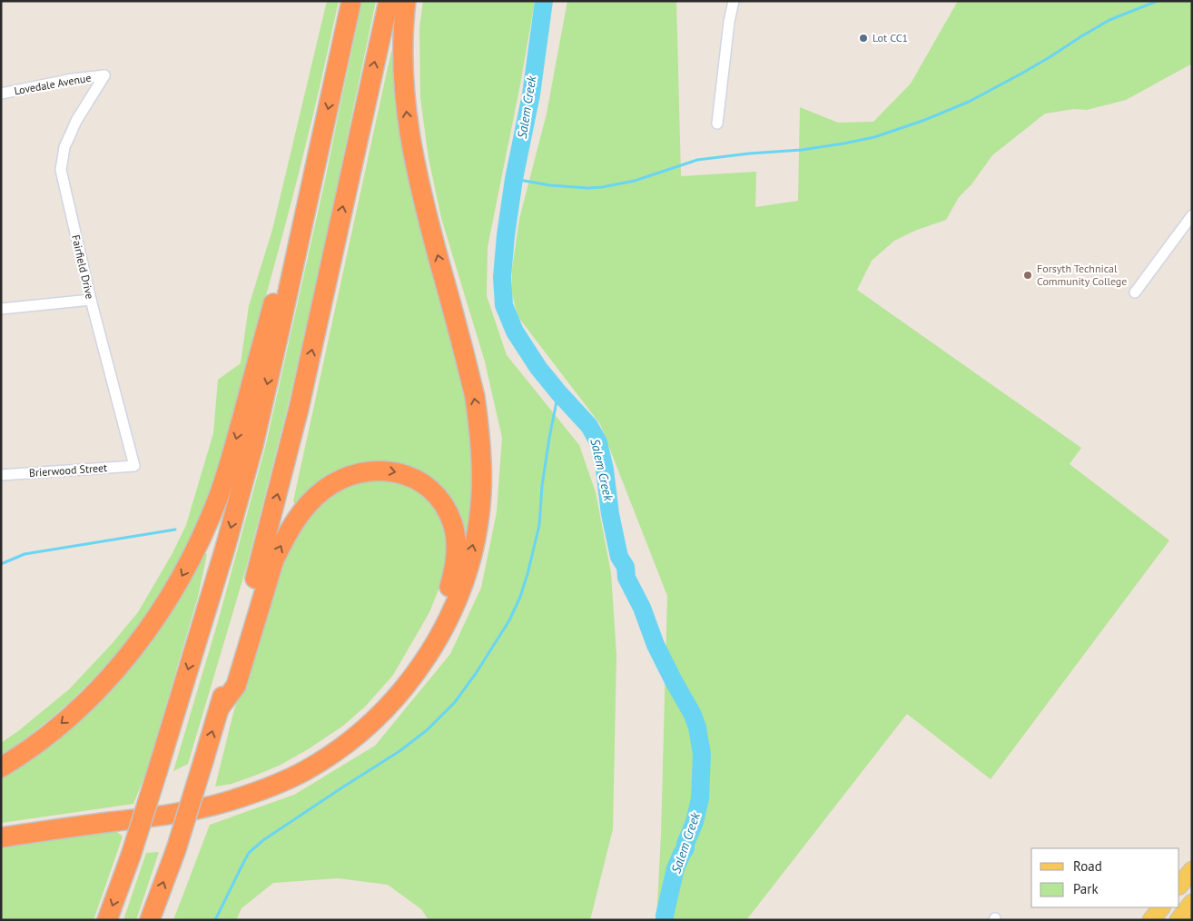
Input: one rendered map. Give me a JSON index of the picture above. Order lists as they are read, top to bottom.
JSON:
{
  "streets": {
    "street": ["Lovedale Avenue", "Fairfield Drive", "Brierwood Street"]
  },
  "crossings": [
    ["Lovedale Avenue", "Fairfield Drive"],
    ["Fairfield Drive", "Brierwood Street"]
  ],
  "water": ["Salem Creek"],
  "places": ["Lot CC1", "Forsyth Technical Community College"],
  "legend": ["Road", "Park"]
}
